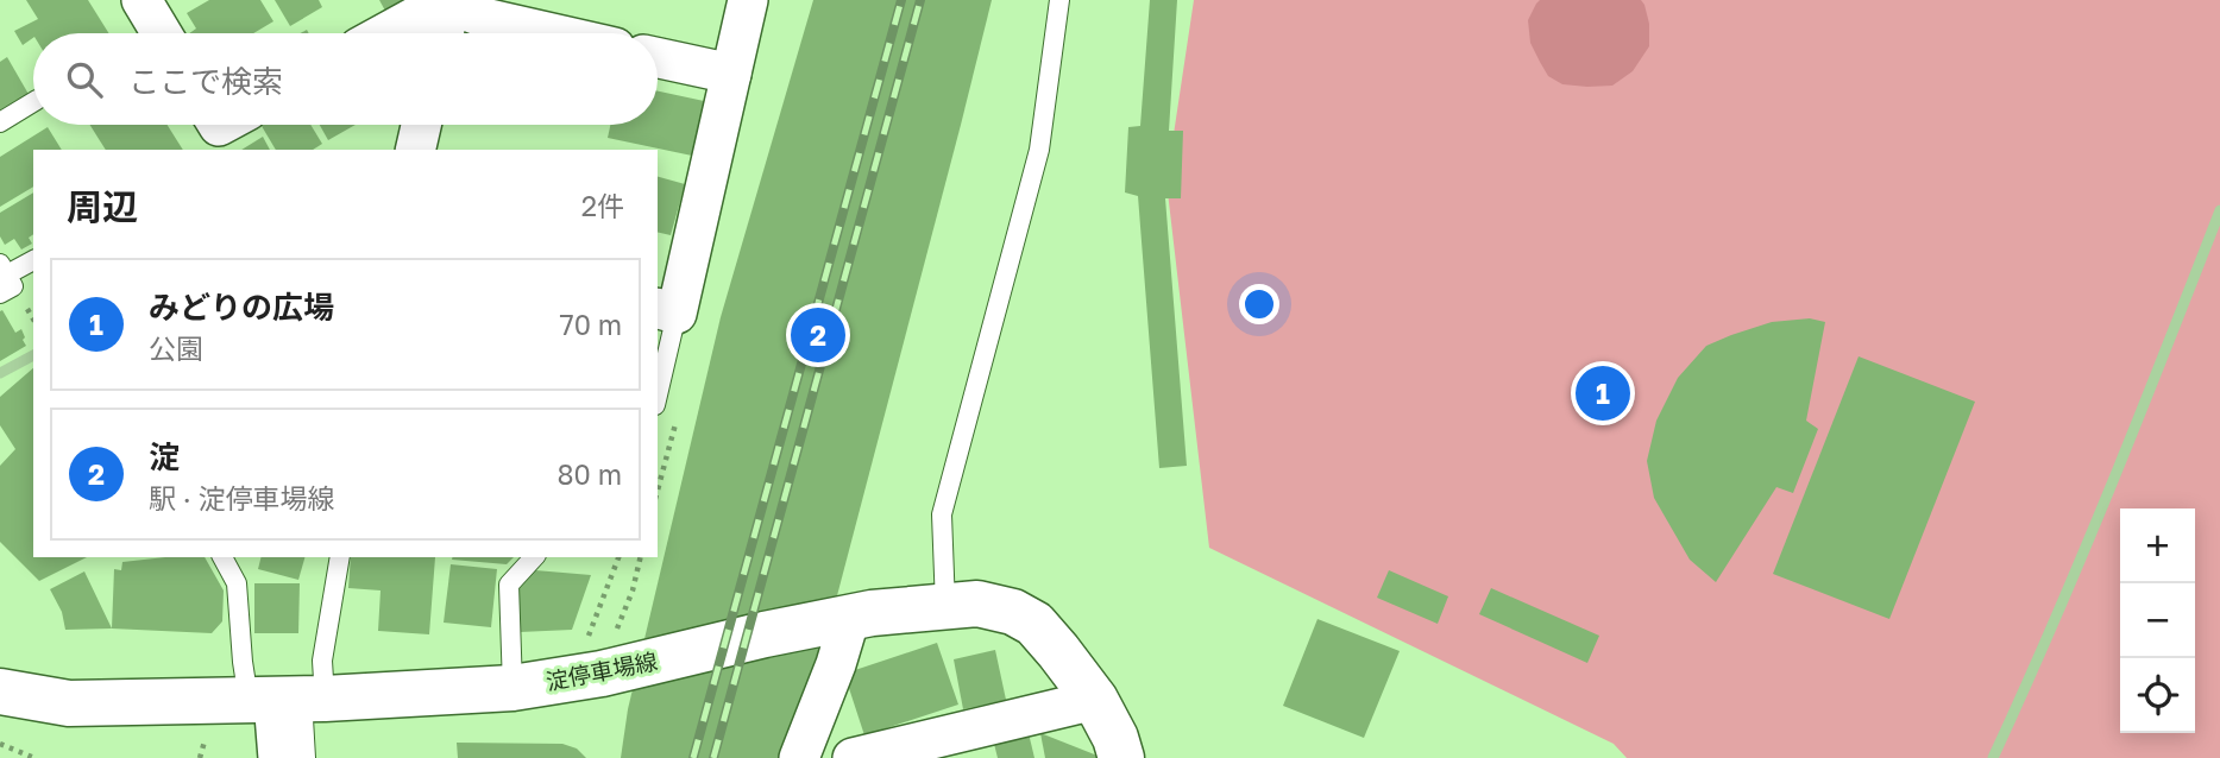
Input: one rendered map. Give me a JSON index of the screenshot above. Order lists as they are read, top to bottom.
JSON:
{
  "streets": {
    "main road": ["淀停車場線"]
  },
  "page": {
    "search": "ここで検索",
    "heading": ["周辺", "2件"],
    "list": [
      {
        "mark": "1",
        "name": "みどりの広場",
        "note": "公園",
        "value": "70 m"
      },
      {
        "mark": "2",
        "name": "淀",
        "note": "駅 · 淀停車場線",
        "value": "80 m"
      }
    ],
    "pins": ["2", "1"],
    "map_buttons": ["+", "−"]
  }
}
